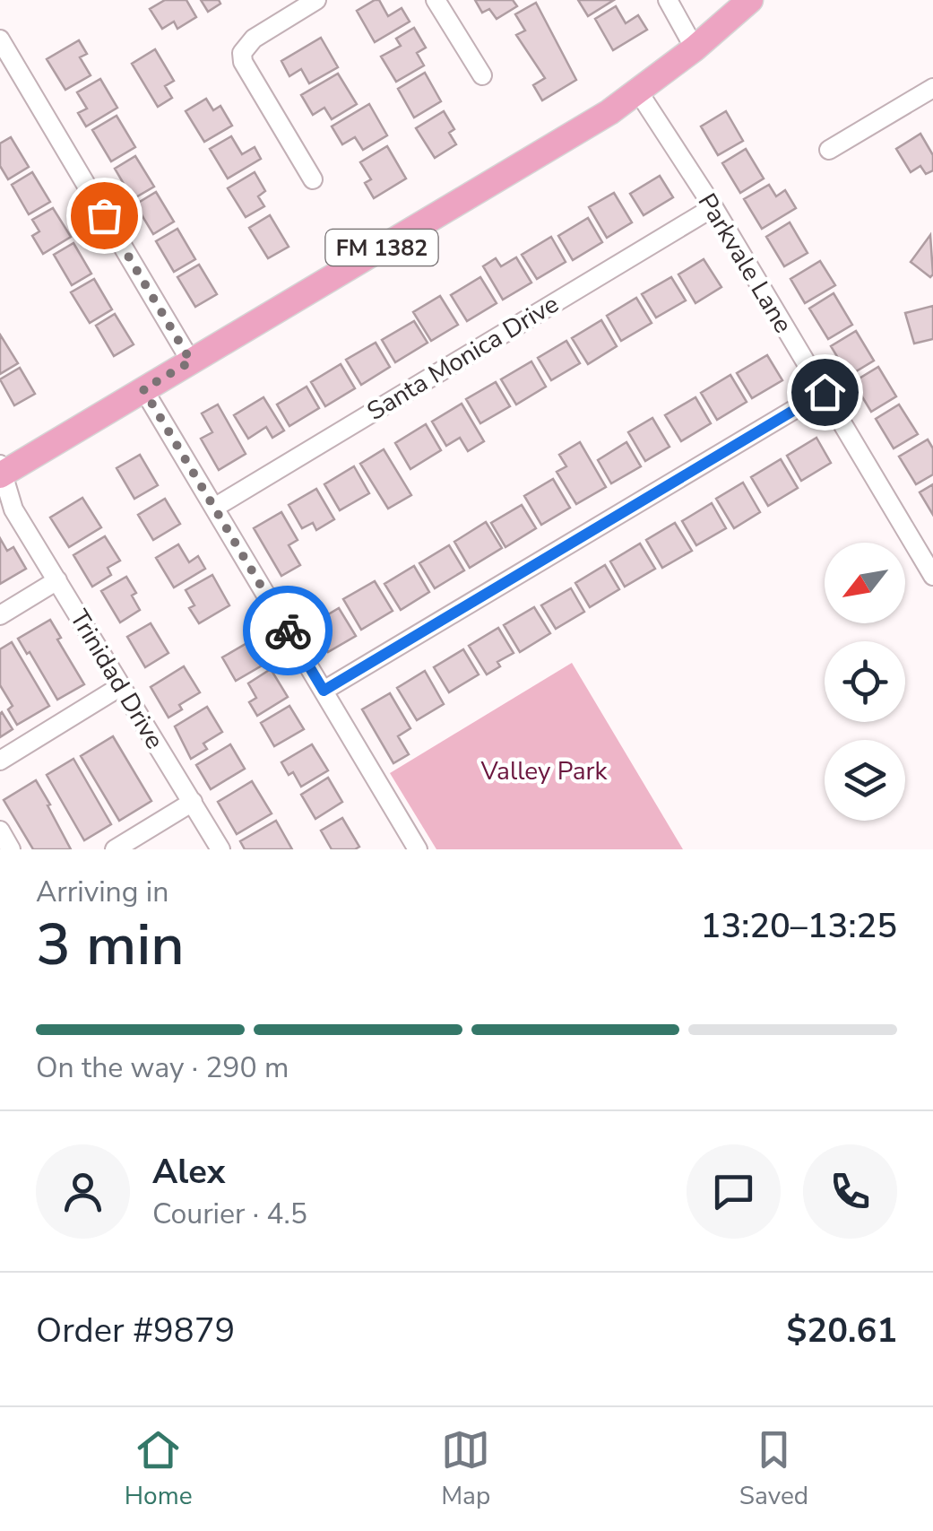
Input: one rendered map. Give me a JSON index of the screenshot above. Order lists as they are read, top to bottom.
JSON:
{
  "streets": {
    "main road": ["FM 1382"],
    "street": ["Parkvale Lane", "Santa Monica Drive", "Trinidad Drive"]
  },
  "crossings": [
    ["FM 1382", "Parkvale Lane"],
    ["FM 1382", "Trinidad Drive"],
    ["Parkvale Lane", "Santa Monica Drive"]
  ],
  "parks": ["Valley Park"],
  "north": "bottom left",
  "page": {
    "heading": ["3 min", "Arriving in", "13:20–13:25"],
    "panel": [
      "Alex",
      "Courier · 4.5",
      "Order #9879",
      "$20.61"
    ],
    "bar": "On the way · 290 m",
    "tabs": ["Home", "Map", "Saved"]
  }
}
